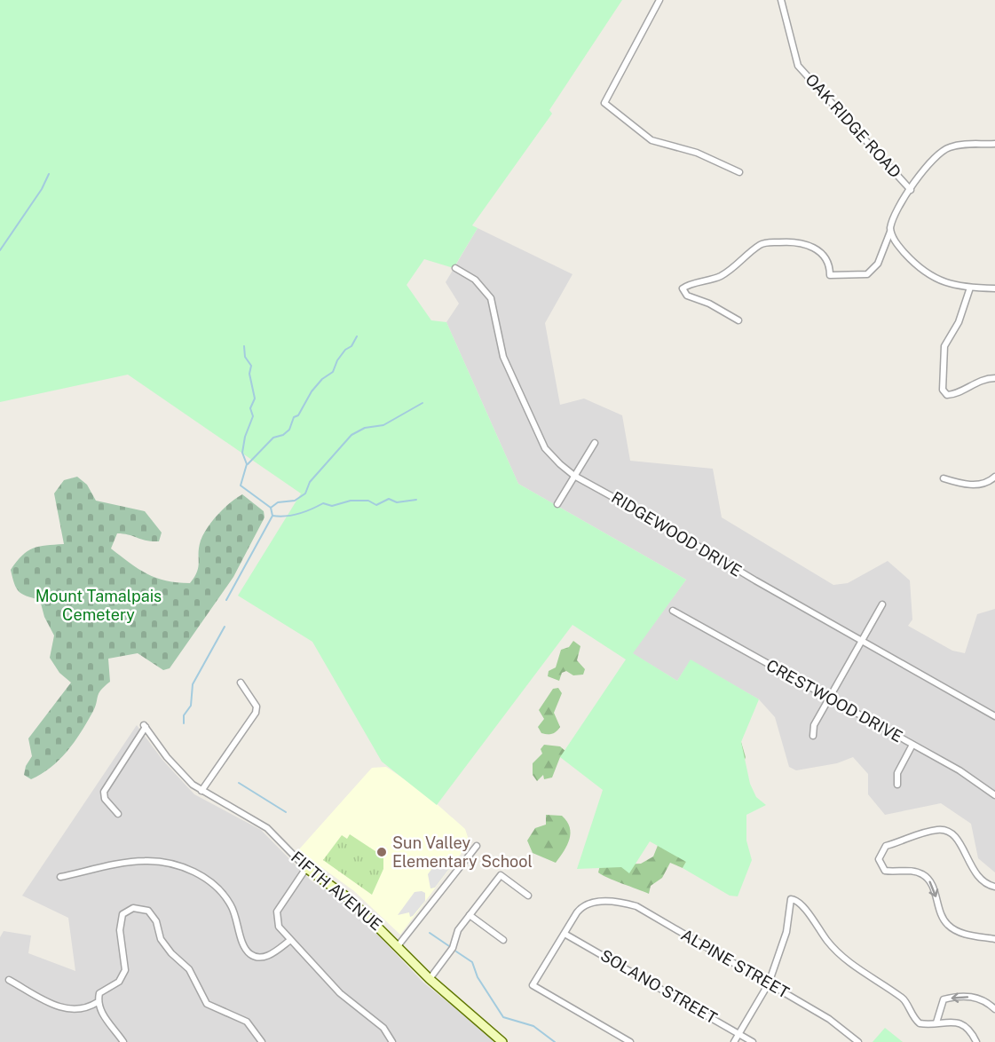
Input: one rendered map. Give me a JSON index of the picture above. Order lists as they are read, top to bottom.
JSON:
{
  "streets": {
    "street": [
      "OAK RIDGE ROAD",
      "RIDGEWOOD DRIVE",
      "CRESTWOOD DRIVE",
      "FIFTH AVENUE",
      "ALPINE STREET",
      "SOLANO STREET"
    ]
  },
  "crossings": [
    ["ALPINE STREET", "SOLANO STREET"]
  ],
  "parks": ["Mount Tamalpais Cemetery"],
  "places": ["Sun Valley Elementary School"]
}
